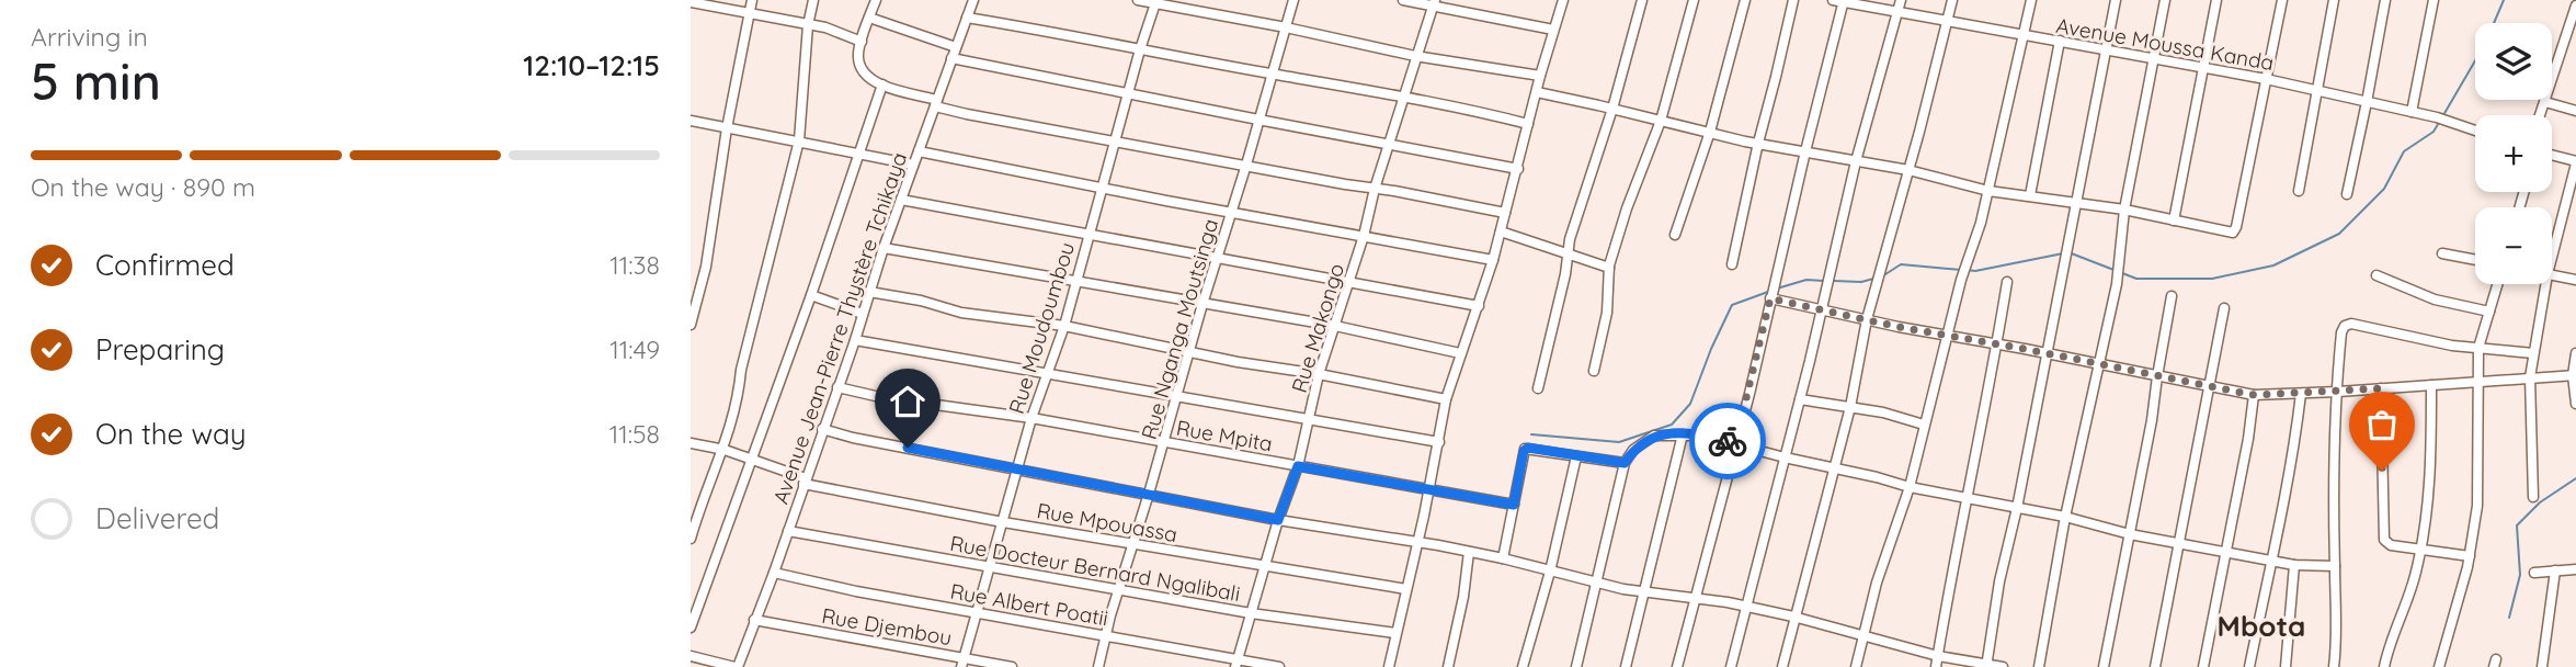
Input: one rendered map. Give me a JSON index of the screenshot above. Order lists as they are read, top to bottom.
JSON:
{
  "streets": {
    "street": [
      "Avenue Moussa Kanda",
      "Avenue Jean-Pierre Thystère Tchikaya",
      "Rue Moudoumbou",
      "Rue Makongo",
      "Rue Nganga Moutsinga",
      "Rue Mpita",
      "Rue Mpouassa",
      "Rue Docteur Bernard Ngalibali",
      "Rue Albert Poatii",
      "Rue Djembou"
    ]
  },
  "crossings": [
    ["Avenue Jean-Pierre Thystère Tchikaya", "Rue Mpita"],
    ["Avenue Jean-Pierre Thystère Tchikaya", "Rue Mpouassa"],
    ["Avenue Jean-Pierre Thystère Tchikaya", "Rue Docteur Bernard Ngalibali"],
    ["Avenue Jean-Pierre Thystère Tchikaya", "Rue Albert Poatii"],
    ["Avenue Jean-Pierre Thystère Tchikaya", "Rue Djembou"],
    ["Rue Moudoumbou", "Rue Mpita"],
    ["Rue Moudoumbou", "Rue Mpouassa"],
    ["Rue Moudoumbou", "Rue Docteur Bernard Ngalibali"],
    ["Rue Moudoumbou", "Rue Albert Poatii"],
    ["Rue Moudoumbou", "Rue Djembou"],
    ["Rue Makongo", "Rue Mpita"],
    ["Rue Makongo", "Rue Mpouassa"],
    ["Rue Makongo", "Rue Docteur Bernard Ngalibali"],
    ["Rue Makongo", "Rue Albert Poatii"],
    ["Rue Nganga Moutsinga", "Rue Mpita"],
    ["Rue Nganga Moutsinga", "Rue Mpouassa"],
    ["Rue Nganga Moutsinga", "Rue Docteur Bernard Ngalibali"],
    ["Rue Nganga Moutsinga", "Rue Albert Poatii"]
  ],
  "districts": ["Mbota"],
  "page": {
    "heading": ["5 min", "Arriving in", "12:10–12:15"],
    "map_buttons": ["+", "−"],
    "bar": "On the way · 890 m",
    "list": [
      ["Confirmed", "11:38"],
      ["Preparing", "11:49"],
      ["On the way", "11:58"],
      "Delivered"
    ]
  }
}
